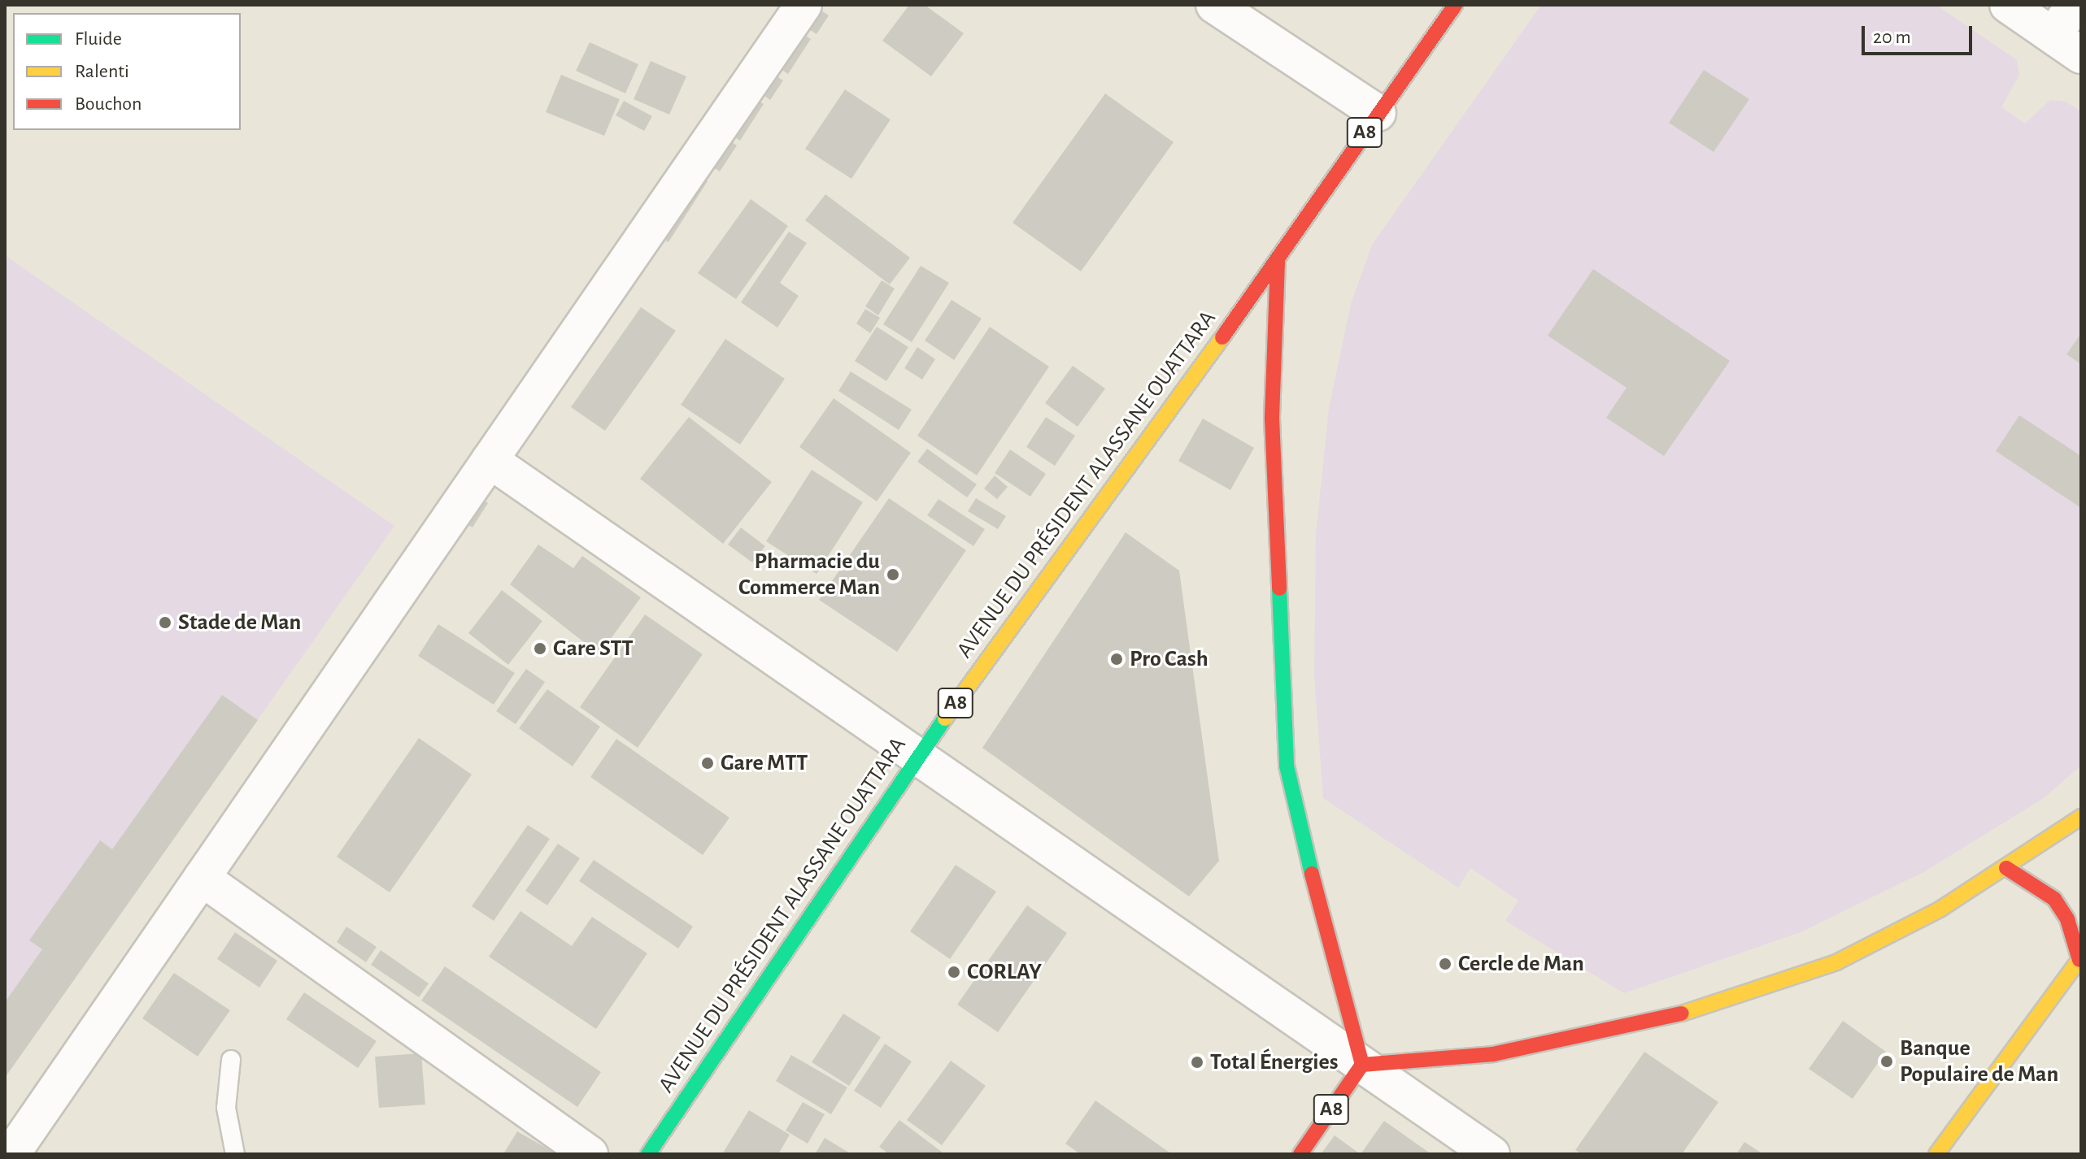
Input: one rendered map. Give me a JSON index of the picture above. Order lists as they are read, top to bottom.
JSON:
{
  "streets": {
    "main road": ["A8", "AVENUE DU PRÉSIDENT ALASSANE OUATTARA"]
  },
  "crossings": [
    ["A8", "AVENUE DU PRÉSIDENT ALASSANE OUATTARA"]
  ],
  "places": [
    "Pharmacie du Commerce Man",
    "Stade de Man",
    "Gare STT",
    "Pro Cash",
    "Gare MTT",
    "Cercle de Man",
    "CORLAY",
    "Banque Populaire de Man",
    "Total Énergies"
  ],
  "legend": ["Fluide", "Ralenti", "Bouchon"],
  "scale_bar": "20 m"
}
